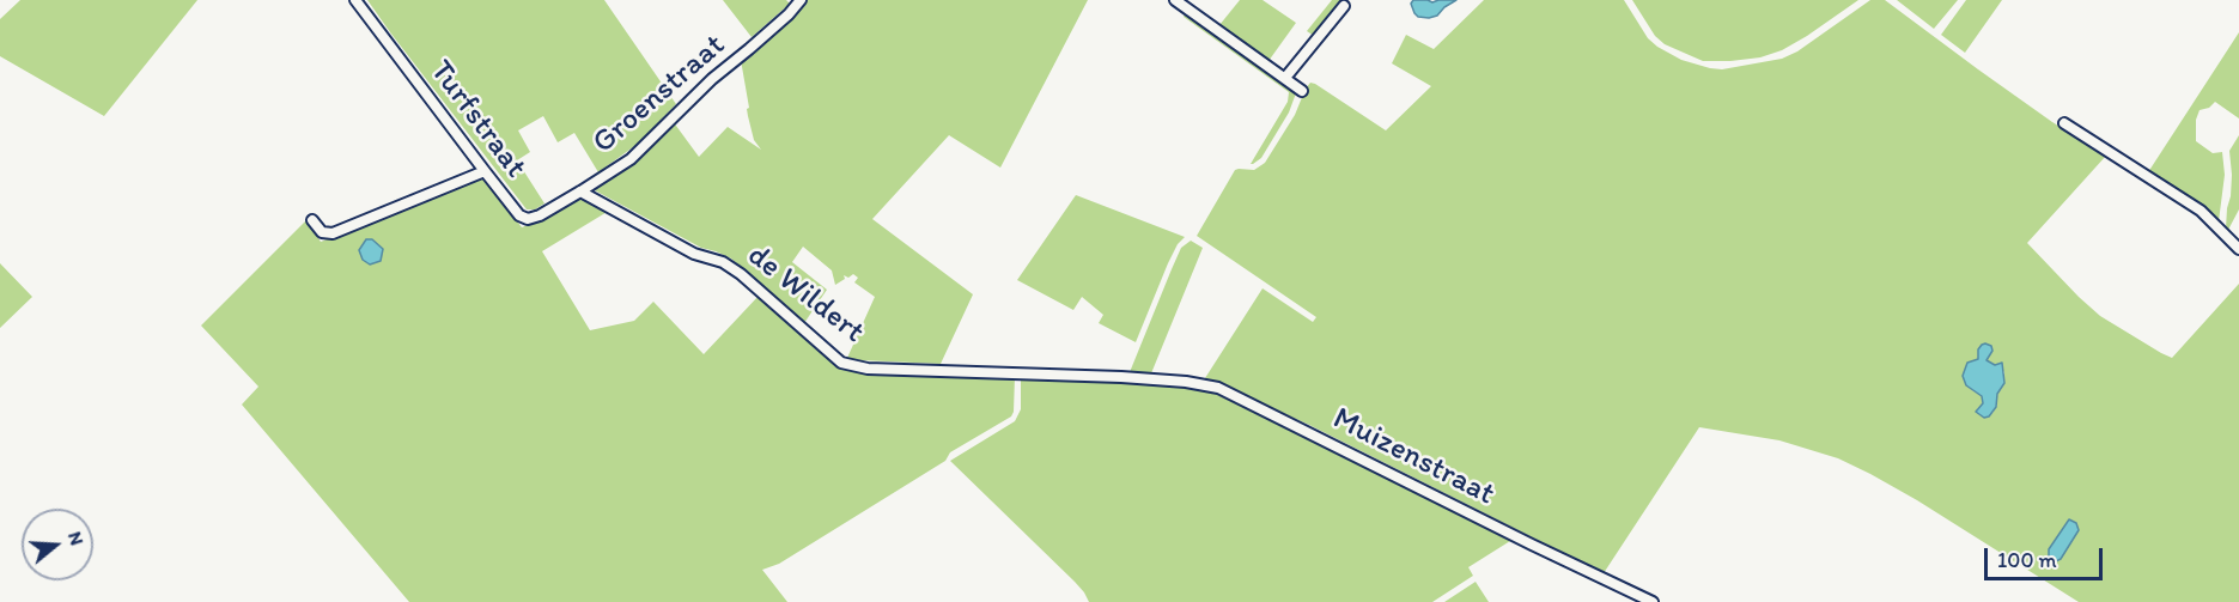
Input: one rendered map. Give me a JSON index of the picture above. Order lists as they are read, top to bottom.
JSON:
{
  "streets": {
    "street": [
      "Groenstraat",
      "Turfstraat",
      "de Wildert",
      "Muizenstraat"
    ]
  },
  "crossings": [
    ["Groenstraat", "Turfstraat"],
    ["Groenstraat", "de Wildert"],
    ["Turfstraat", "de Wildert"],
    ["de Wildert", "Muizenstraat"]
  ],
  "scale_bar": "100 m",
  "north": "right"
}
